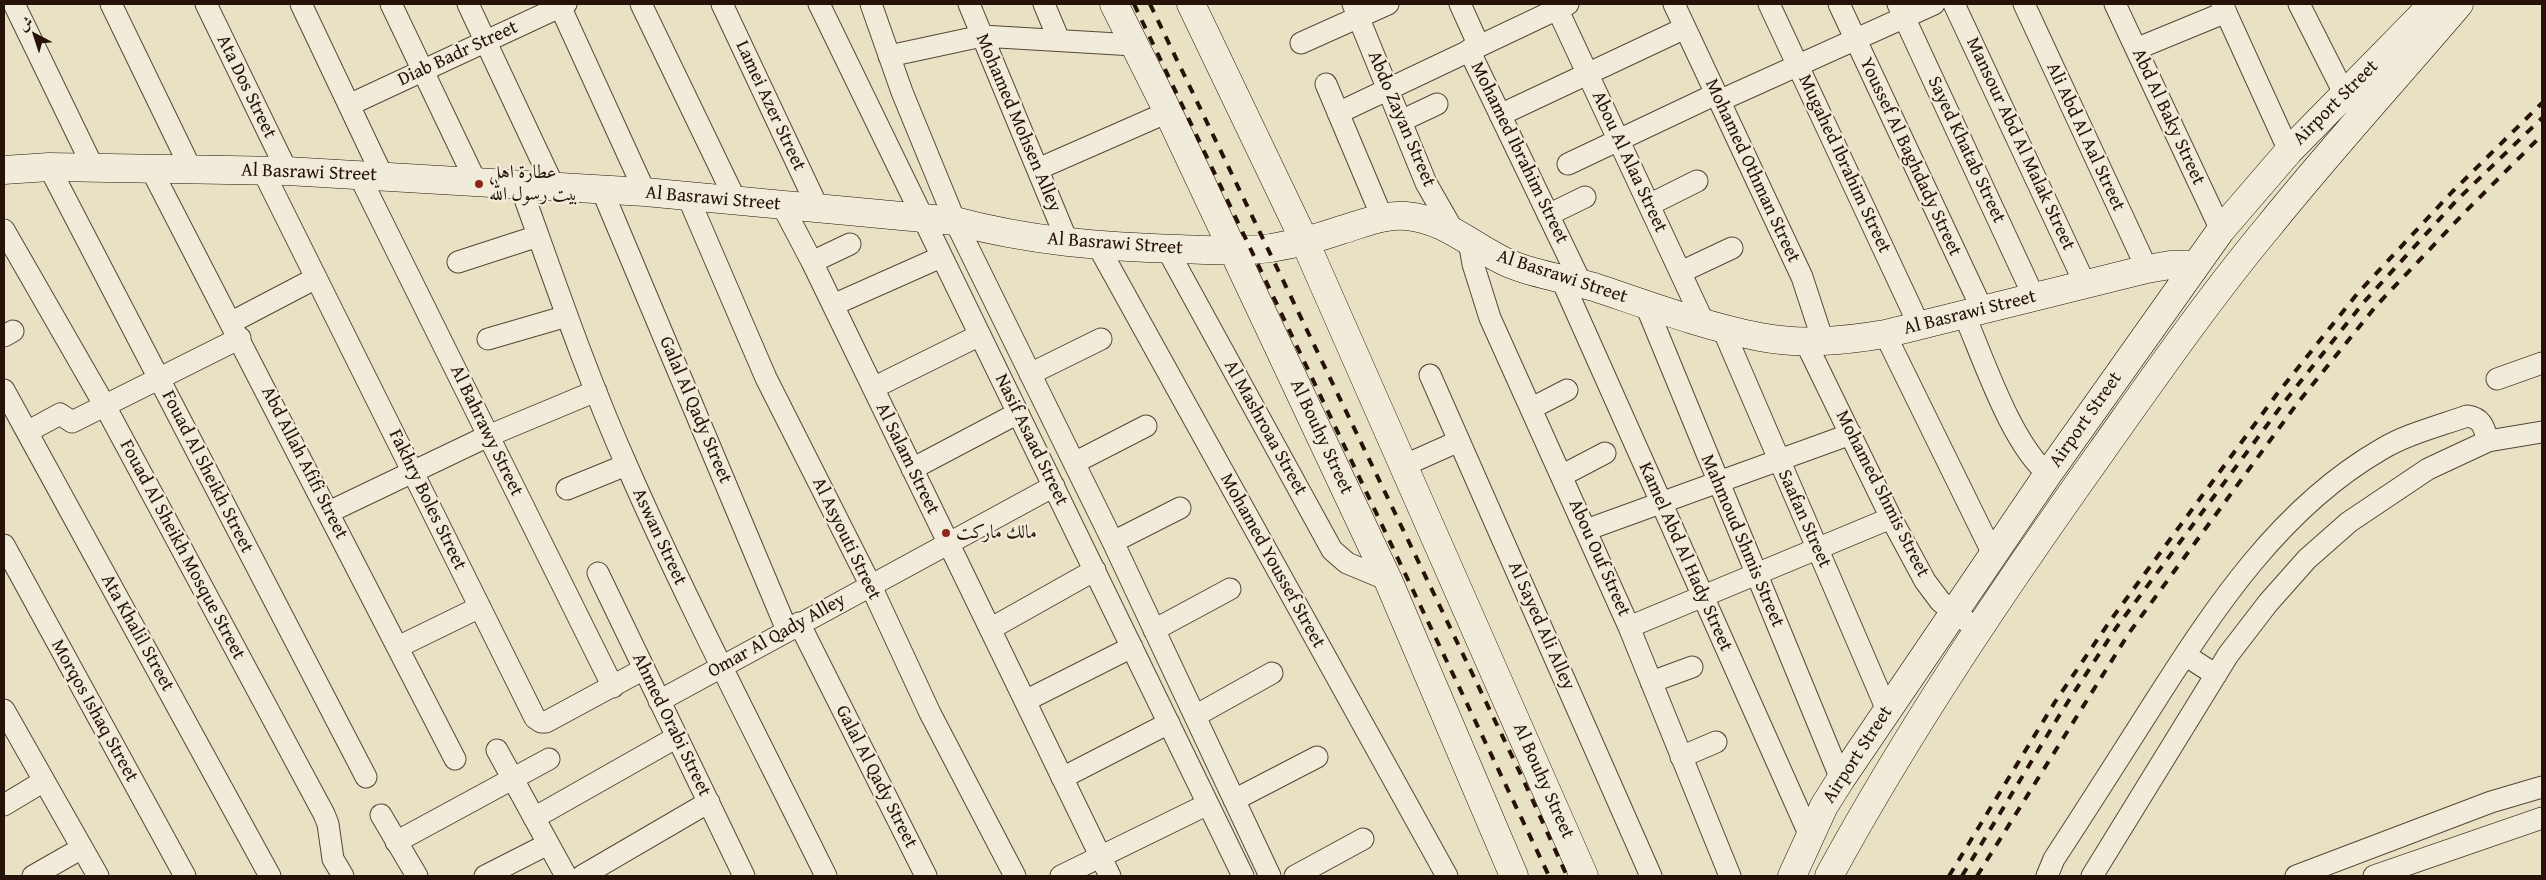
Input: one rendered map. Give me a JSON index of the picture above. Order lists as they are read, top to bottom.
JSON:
{
  "streets": {
    "street": [
      "Diab Badr Street",
      "Ata Dos Street",
      "Airport Street",
      "Lamei Azer Street",
      "Abd Al Baky Street",
      "Abdo Zayan Street",
      "Mohamed Mohsen Alley",
      "Ali Abd Al Aal Street",
      "Mansour Abd Al Malak Street",
      "Sayed Khatab Street",
      "Mohamed Ibrahim Street",
      "Youssef Al Baghdady Street",
      "Abou Al Alaa Street",
      "Mugahed Ibrahim Street",
      "Mohamed Othman Street",
      "Al Basrawi Street",
      "Galal Al Qady Street",
      "Al Mashroaa Street",
      "Al Bahrawy Street",
      "Al Bouhy Street",
      "Nasif Asaad Street",
      "Al Salam Street",
      "Abd Allah Afifi Street",
      "Fouad Al Sheikh Street",
      "Mohamed Shmis Street",
      "Fakhry Boles Street",
      "Saafan Street",
      "Aswan Street",
      "Al Asyouti Street",
      "Mahmoud Shmis Street",
      "Fouad Al Sheikh Mosque Street",
      "Kamel Abd Al Hady Street",
      "Abou Ouf Street",
      "Mohamed Youssef Street",
      "Al Sayed Ali Alley",
      "Ata Khalil Street",
      "Omar Al Qady Alley",
      "Morqos Ishaq Street",
      "Ahmed Orabi Street"
    ]
  },
  "crossings": [
    ["Diab Badr Street", "Al Bahrawy Street"],
    ["Ata Dos Street", "Al Basrawi Street"],
    ["Ata Dos Street", "Fakhry Boles Street"],
    ["Airport Street", "Abd Al Baky Street"],
    ["Airport Street", "Youssef Al Baghdady Street"],
    ["Airport Street", "Al Basrawi Street"],
    ["Airport Street", "Mohamed Shmis Street"],
    ["Airport Street", "Saafan Street"],
    ["Airport Street", "Mahmoud Shmis Street"],
    ["Airport Street", "Kamel Abd Al Hady Street"],
    ["Lamei Azer Street", "Al Basrawi Street"],
    ["Abdo Zayan Street", "Al Basrawi Street"],
    ["Abdo Zayan Street", "Abou Ouf Street"],
    ["Mohamed Mohsen Alley", "Al Basrawi Street"],
    ["Ali Abd Al Aal Street", "Al Basrawi Street"],
    ["Mansour Abd Al Malak Street", "Al Basrawi Street"],
    ["Sayed Khatab Street", "Al Basrawi Street"],
    ["Mohamed Ibrahim Street", "Al Basrawi Street"],
    ["Mohamed Ibrahim Street", "Kamel Abd Al Hady Street"],
    ["Youssef Al Baghdady Street", "Al Basrawi Street"],
    ["Abou Al Alaa Street", "Al Basrawi Street"],
    ["Abou Al Alaa Street", "Saafan Street"],
    ["Mugahed Ibrahim Street", "Al Basrawi Street"],
    ["Mohamed Othman Street", "Al Basrawi Street"],
    ["Mohamed Othman Street", "Mohamed Shmis Street"],
    ["Al Basrawi Street", "Galal Al Qady Street"],
    ["Al Basrawi Street", "Al Mashroaa Street"],
    ["Al Basrawi Street", "Al Bahrawy Street"],
    ["Al Basrawi Street", "Al Bouhy Street"],
    ["Al Basrawi Street", "Nasif Asaad Street"],
    ["Al Basrawi Street", "Al Salam Street"],
    ["Al Basrawi Street", "Abd Allah Afifi Street"],
    ["Al Basrawi Street", "Fouad Al Sheikh Street"],
    ["Al Basrawi Street", "Mohamed Shmis Street"],
    ["Al Basrawi Street", "Fakhry Boles Street"],
    ["Al Basrawi Street", "Saafan Street"],
    ["Al Basrawi Street", "Aswan Street"],
    ["Al Basrawi Street", "Al Asyouti Street"],
    ["Al Basrawi Street", "Mahmoud Shmis Street"],
    ["Al Basrawi Street", "Kamel Abd Al Hady Street"],
    ["Al Basrawi Street", "Abou Ouf Street"],
    ["Al Basrawi Street", "Mohamed Youssef Street"],
    ["Galal Al Qady Street", "Omar Al Qady Alley"],
    ["Al Mashroaa Street", "Al Bouhy Street"],
    ["Al Bahrawy Street", "Fakhry Boles Street"],
    ["Nasif Asaad Street", "Omar Al Qady Alley"],
    ["Al Salam Street", "Omar Al Qady Alley"],
    ["Fakhry Boles Street", "Ahmed Orabi Street"],
    ["Aswan Street", "Omar Al Qady Alley"],
    ["Al Asyouti Street", "Omar Al Qady Alley"],
    ["Omar Al Qady Alley", "Ahmed Orabi Street"]
  ],
  "places": ["عطارة اهل بيت رسول الله", "مالك ماركت"],
  "north": "top left"
}
